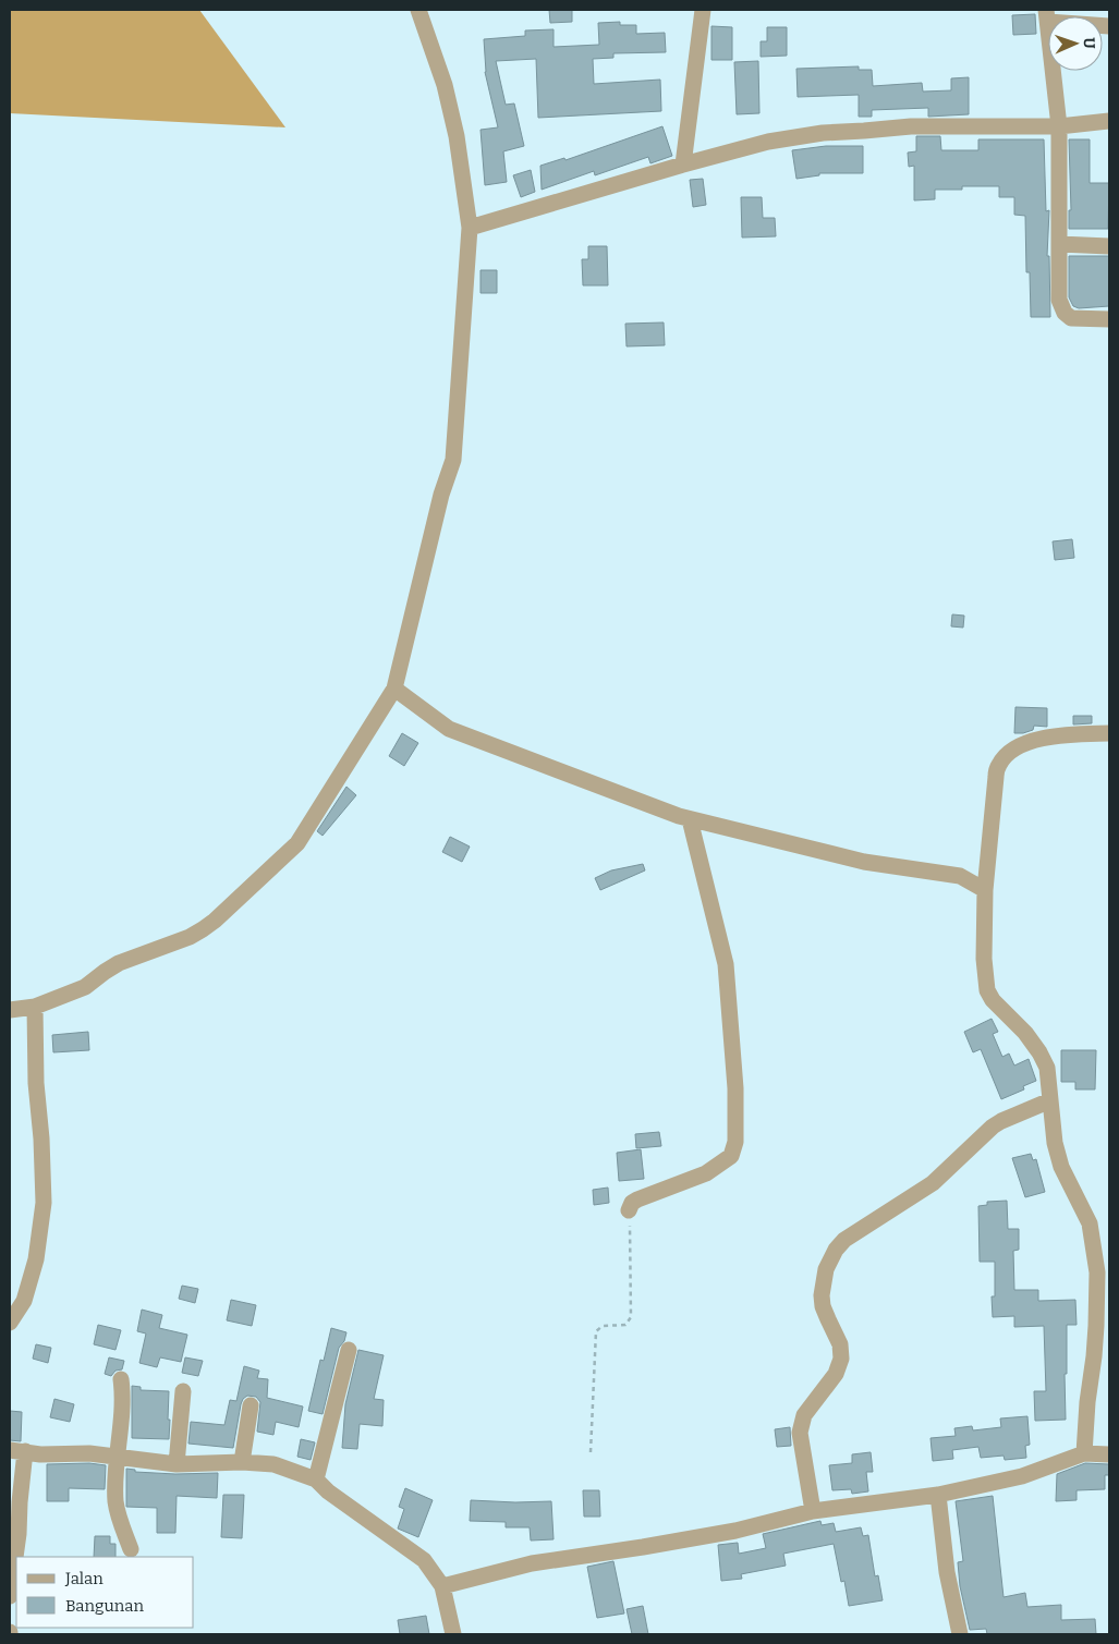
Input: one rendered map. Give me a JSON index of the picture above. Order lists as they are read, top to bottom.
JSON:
{
  "legend": ["Jalan", "Bangunan"],
  "north": "right"
}
